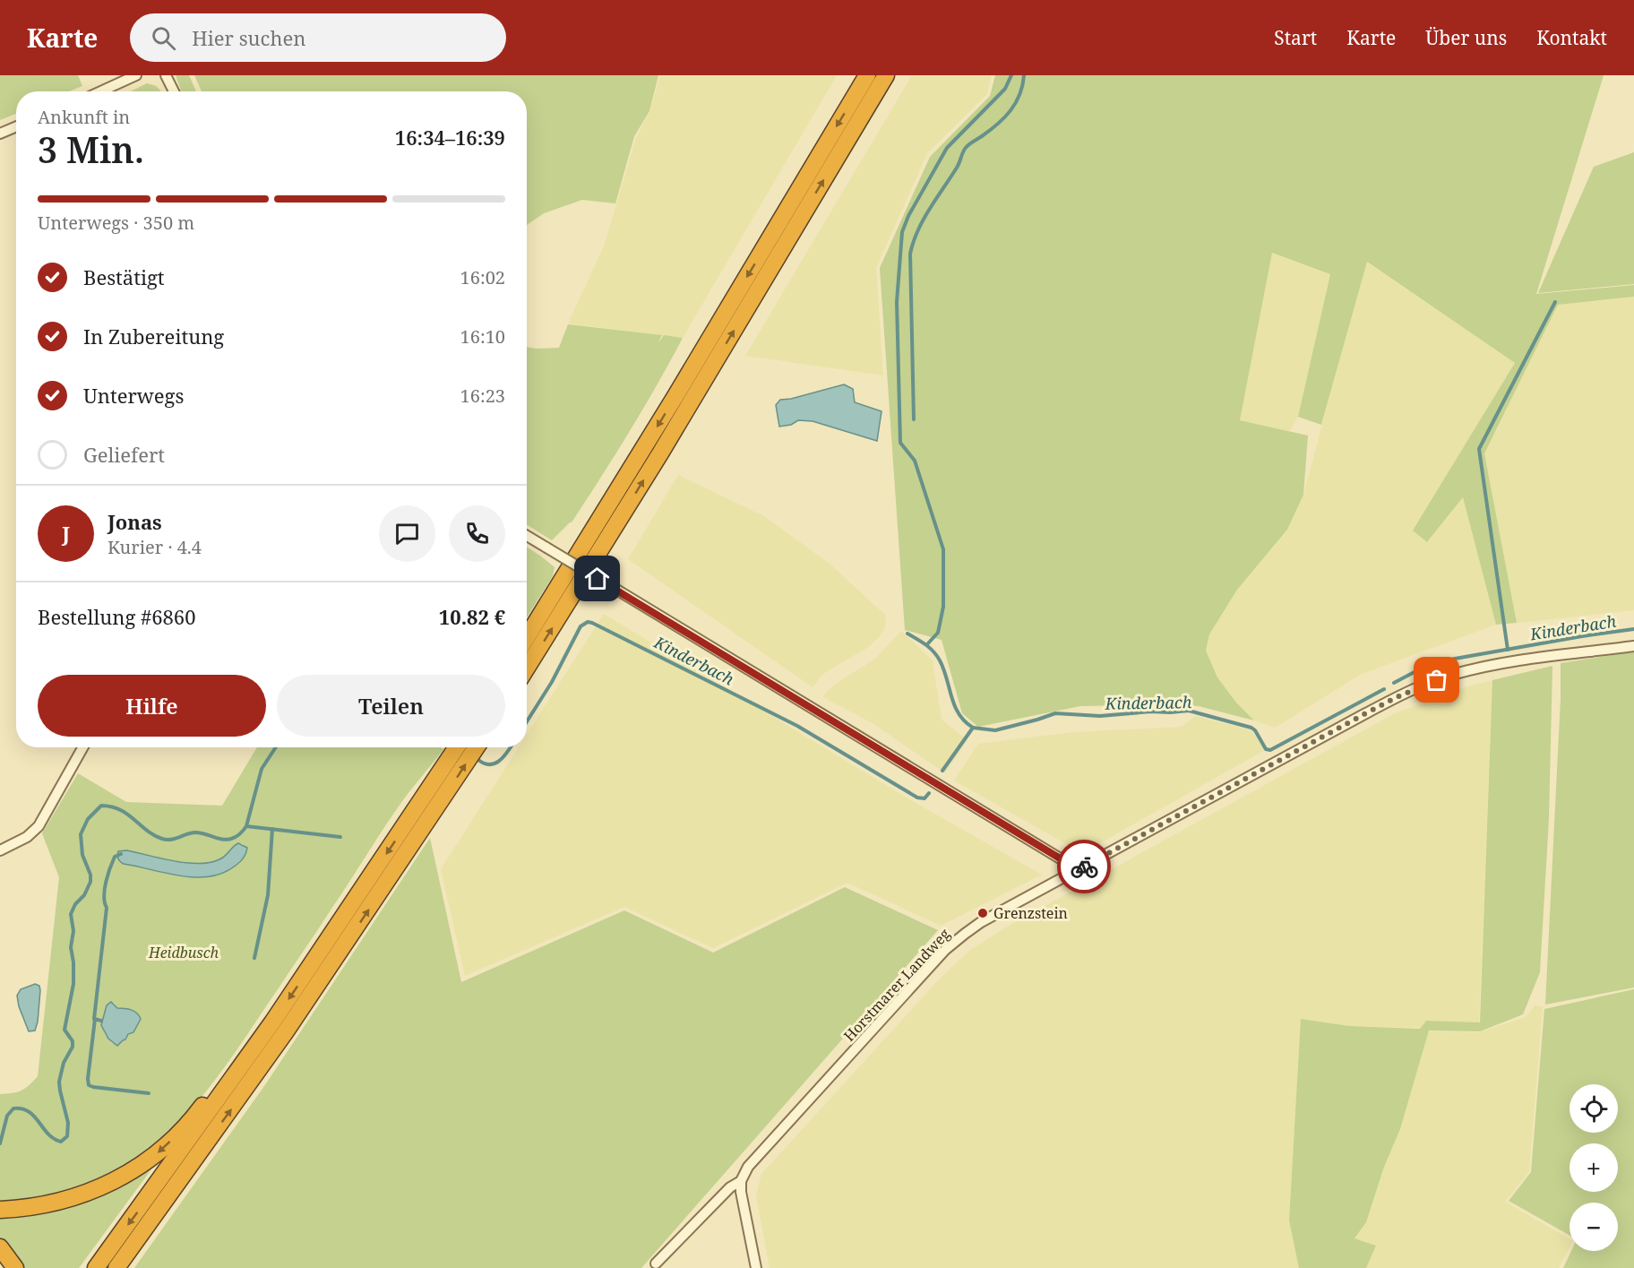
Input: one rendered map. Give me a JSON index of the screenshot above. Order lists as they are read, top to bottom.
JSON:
{
  "streets": {
    "street": ["Horstmarer Landweg"]
  },
  "water": ["Kinderbach"],
  "parks": ["Heidbusch"],
  "places": ["Grenzstein"],
  "page": {
    "header": "Karte",
    "search": "Hier suchen",
    "nav": [
      "Start",
      "Karte",
      "Über uns",
      "Kontakt"
    ],
    "heading": ["3 Min.", "Ankunft in", "16:34–16:39"],
    "panel": [
      "Jonas",
      "Kurier · 4.4",
      "Bestellung #6860",
      "10.82 €"
    ],
    "bar": "Unterwegs · 350 m",
    "list": [
      ["Bestätigt", "16:02"],
      ["In Zubereitung", "16:10"],
      ["Unterwegs", "16:23"],
      "Geliefert"
    ],
    "round": "J",
    "buttons": ["Hilfe", "Teilen"],
    "map_buttons": ["+", "−"]
  }
}
